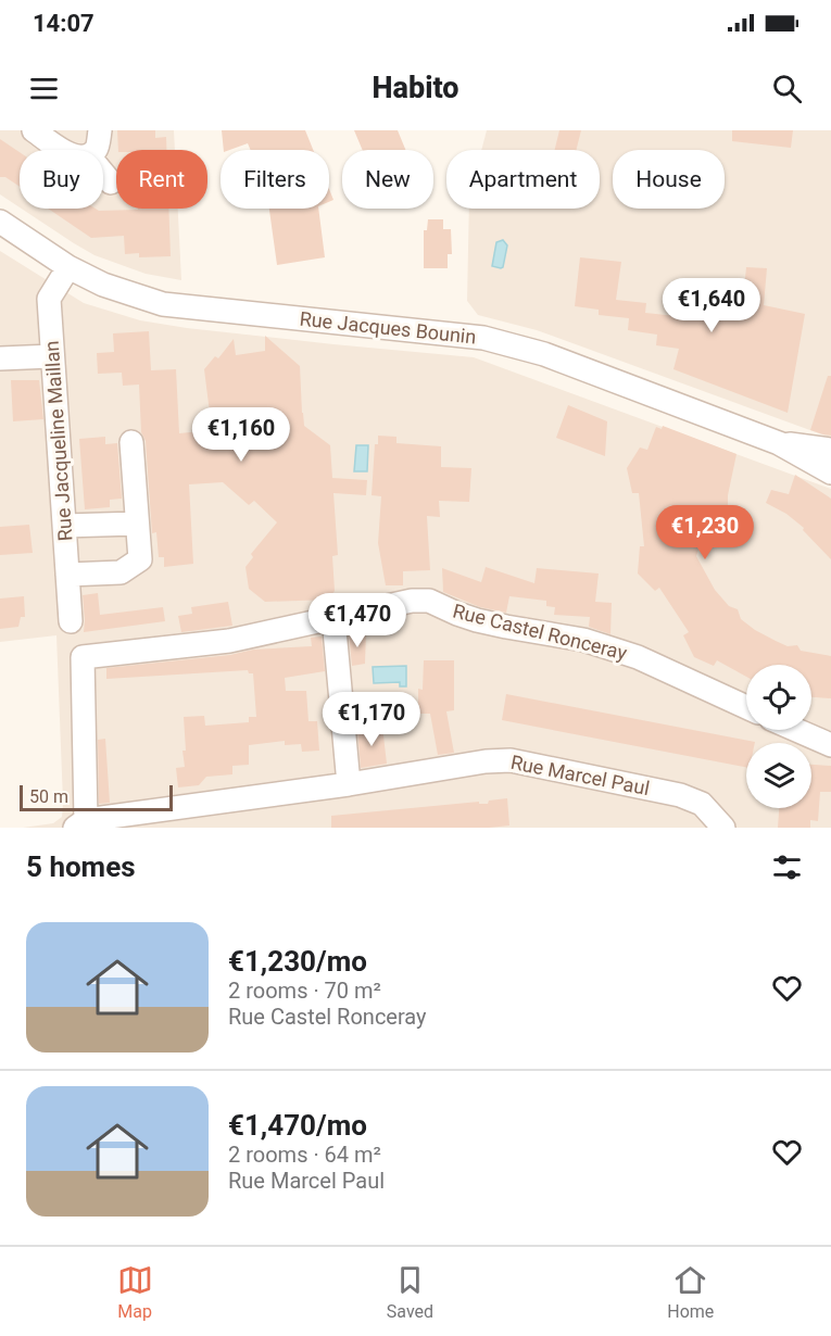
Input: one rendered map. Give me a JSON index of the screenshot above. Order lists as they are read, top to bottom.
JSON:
{
  "streets": {
    "street": [
      "Rue Jacques Bounin",
      "Rue Jacqueline Maillan",
      "Rue Castel Ronceray",
      "Rue Marcel Paul"
    ]
  },
  "crossings": [
    ["Rue Jacques Bounin", "Rue Jacqueline Maillan"],
    ["Rue Castel Ronceray", "Rue Marcel Paul"]
  ],
  "scale_bar": "50 m",
  "page": {
    "status": "14:07",
    "header": "Habito",
    "chip": [
      "Buy",
      "Rent",
      "Filters",
      "New",
      "Apartment",
      "House"
    ],
    "price": [
      "€1,640",
      "€1,160",
      "€1,230",
      "€1,470",
      "€1,170"
    ],
    "scale": "50 m",
    "heading": "5 homes",
    "list": [
      {
        "name": "€1,230/mo",
        "note": "2 rooms · 70 m² · Rue Castel Ronceray"
      },
      {
        "name": "€1,470/mo",
        "note": "2 rooms · 64 m² · Rue Marcel Paul"
      }
    ],
    "tabs": ["Map", "Saved", "Home"]
  }
}
